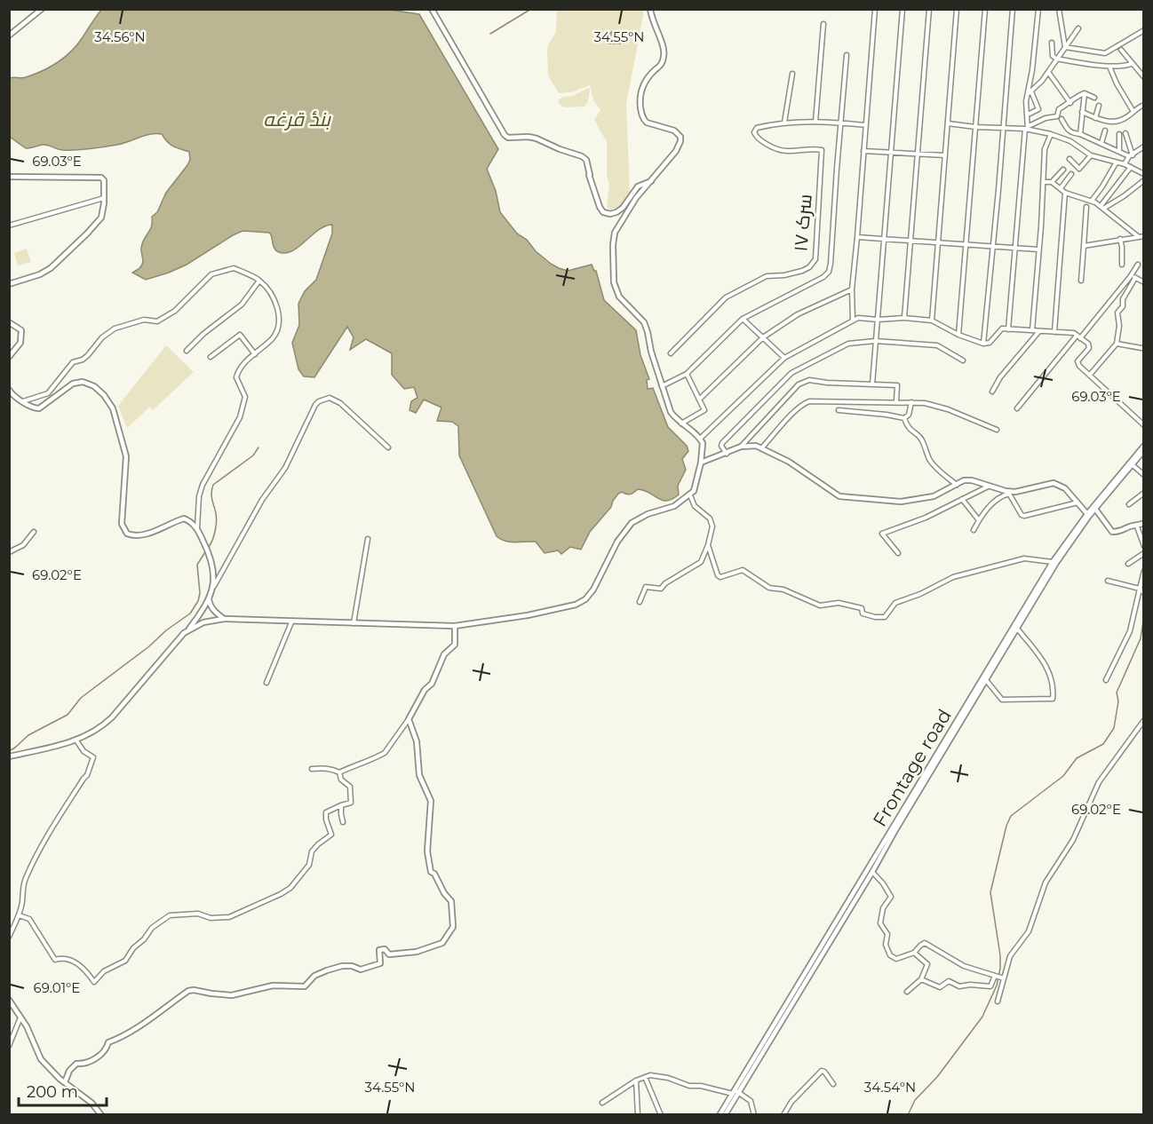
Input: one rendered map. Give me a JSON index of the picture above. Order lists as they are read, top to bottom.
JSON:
{
  "streets": {
    "main road": ["Frontage road"],
    "street": ["سرک ۱۷"]
  },
  "water": ["بندٔ قرغه"],
  "scale_bar": "200 m",
  "coordinates": [
    "34.56°N",
    "34.55°N",
    "69.03°E",
    "69.02°E",
    "69.01°E",
    "34.54°N"
  ]
}
